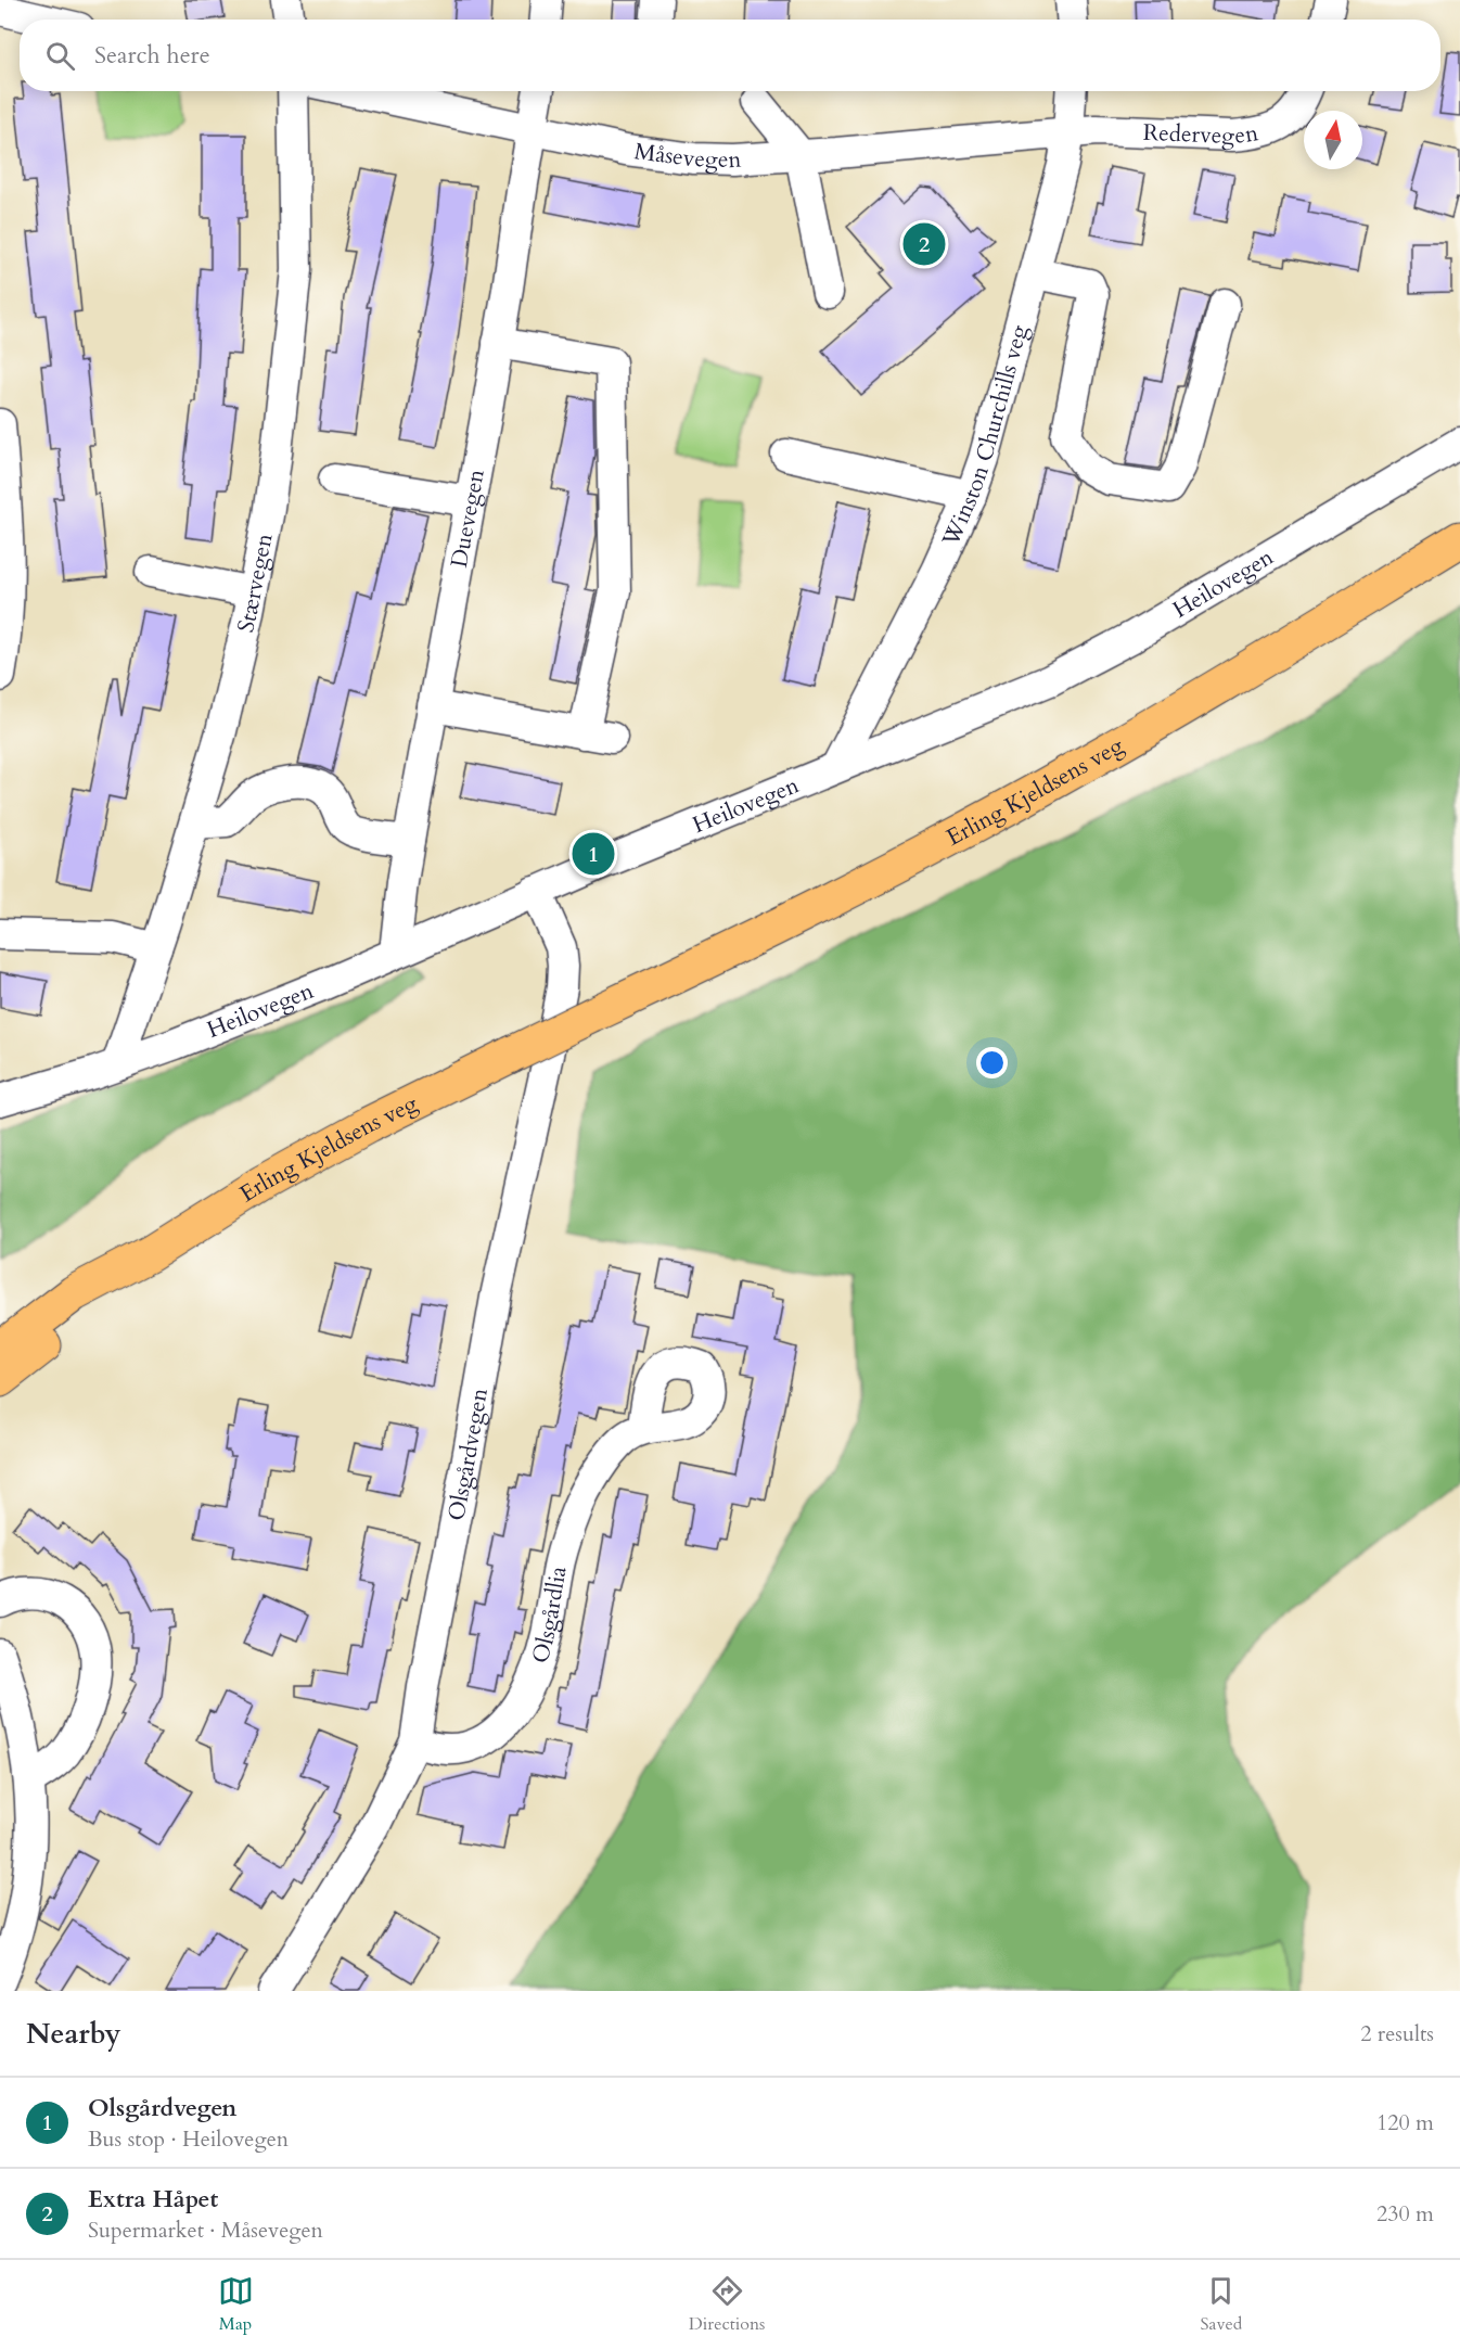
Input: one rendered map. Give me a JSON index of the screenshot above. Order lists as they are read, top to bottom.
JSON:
{
  "streets": {
    "highway": ["Erling Kjeldsens veg"],
    "street": [
      "Redervegen",
      "Måsevegen",
      "Winston Churchills veg",
      "Duevegen",
      "Stærvegen",
      "Heilovegen",
      "Olsgårdvegen",
      "Olsgårdlia"
    ]
  },
  "crossings": [
    ["Redervegen", "Måsevegen"],
    ["Redervegen", "Winston Churchills veg"],
    ["Måsevegen", "Winston Churchills veg"],
    ["Måsevegen", "Duevegen"],
    ["Winston Churchills veg", "Heilovegen"],
    ["Duevegen", "Heilovegen"],
    ["Stærvegen", "Heilovegen"],
    ["Heilovegen", "Olsgårdvegen"],
    ["Olsgårdvegen", "Olsgårdlia"]
  ],
  "north": "top",
  "page": {
    "search": "Search here",
    "pins": ["2", "1"],
    "heading": ["Nearby", "2 results"],
    "list": [
      {
        "mark": "1",
        "name": "Olsgårdvegen",
        "note": "Bus stop · Heilovegen",
        "value": "120 m"
      },
      {
        "mark": "2",
        "name": "Extra Håpet",
        "note": "Supermarket · Måsevegen",
        "value": "230 m"
      }
    ],
    "nav": ["Map", "Directions", "Saved"]
  }
}
